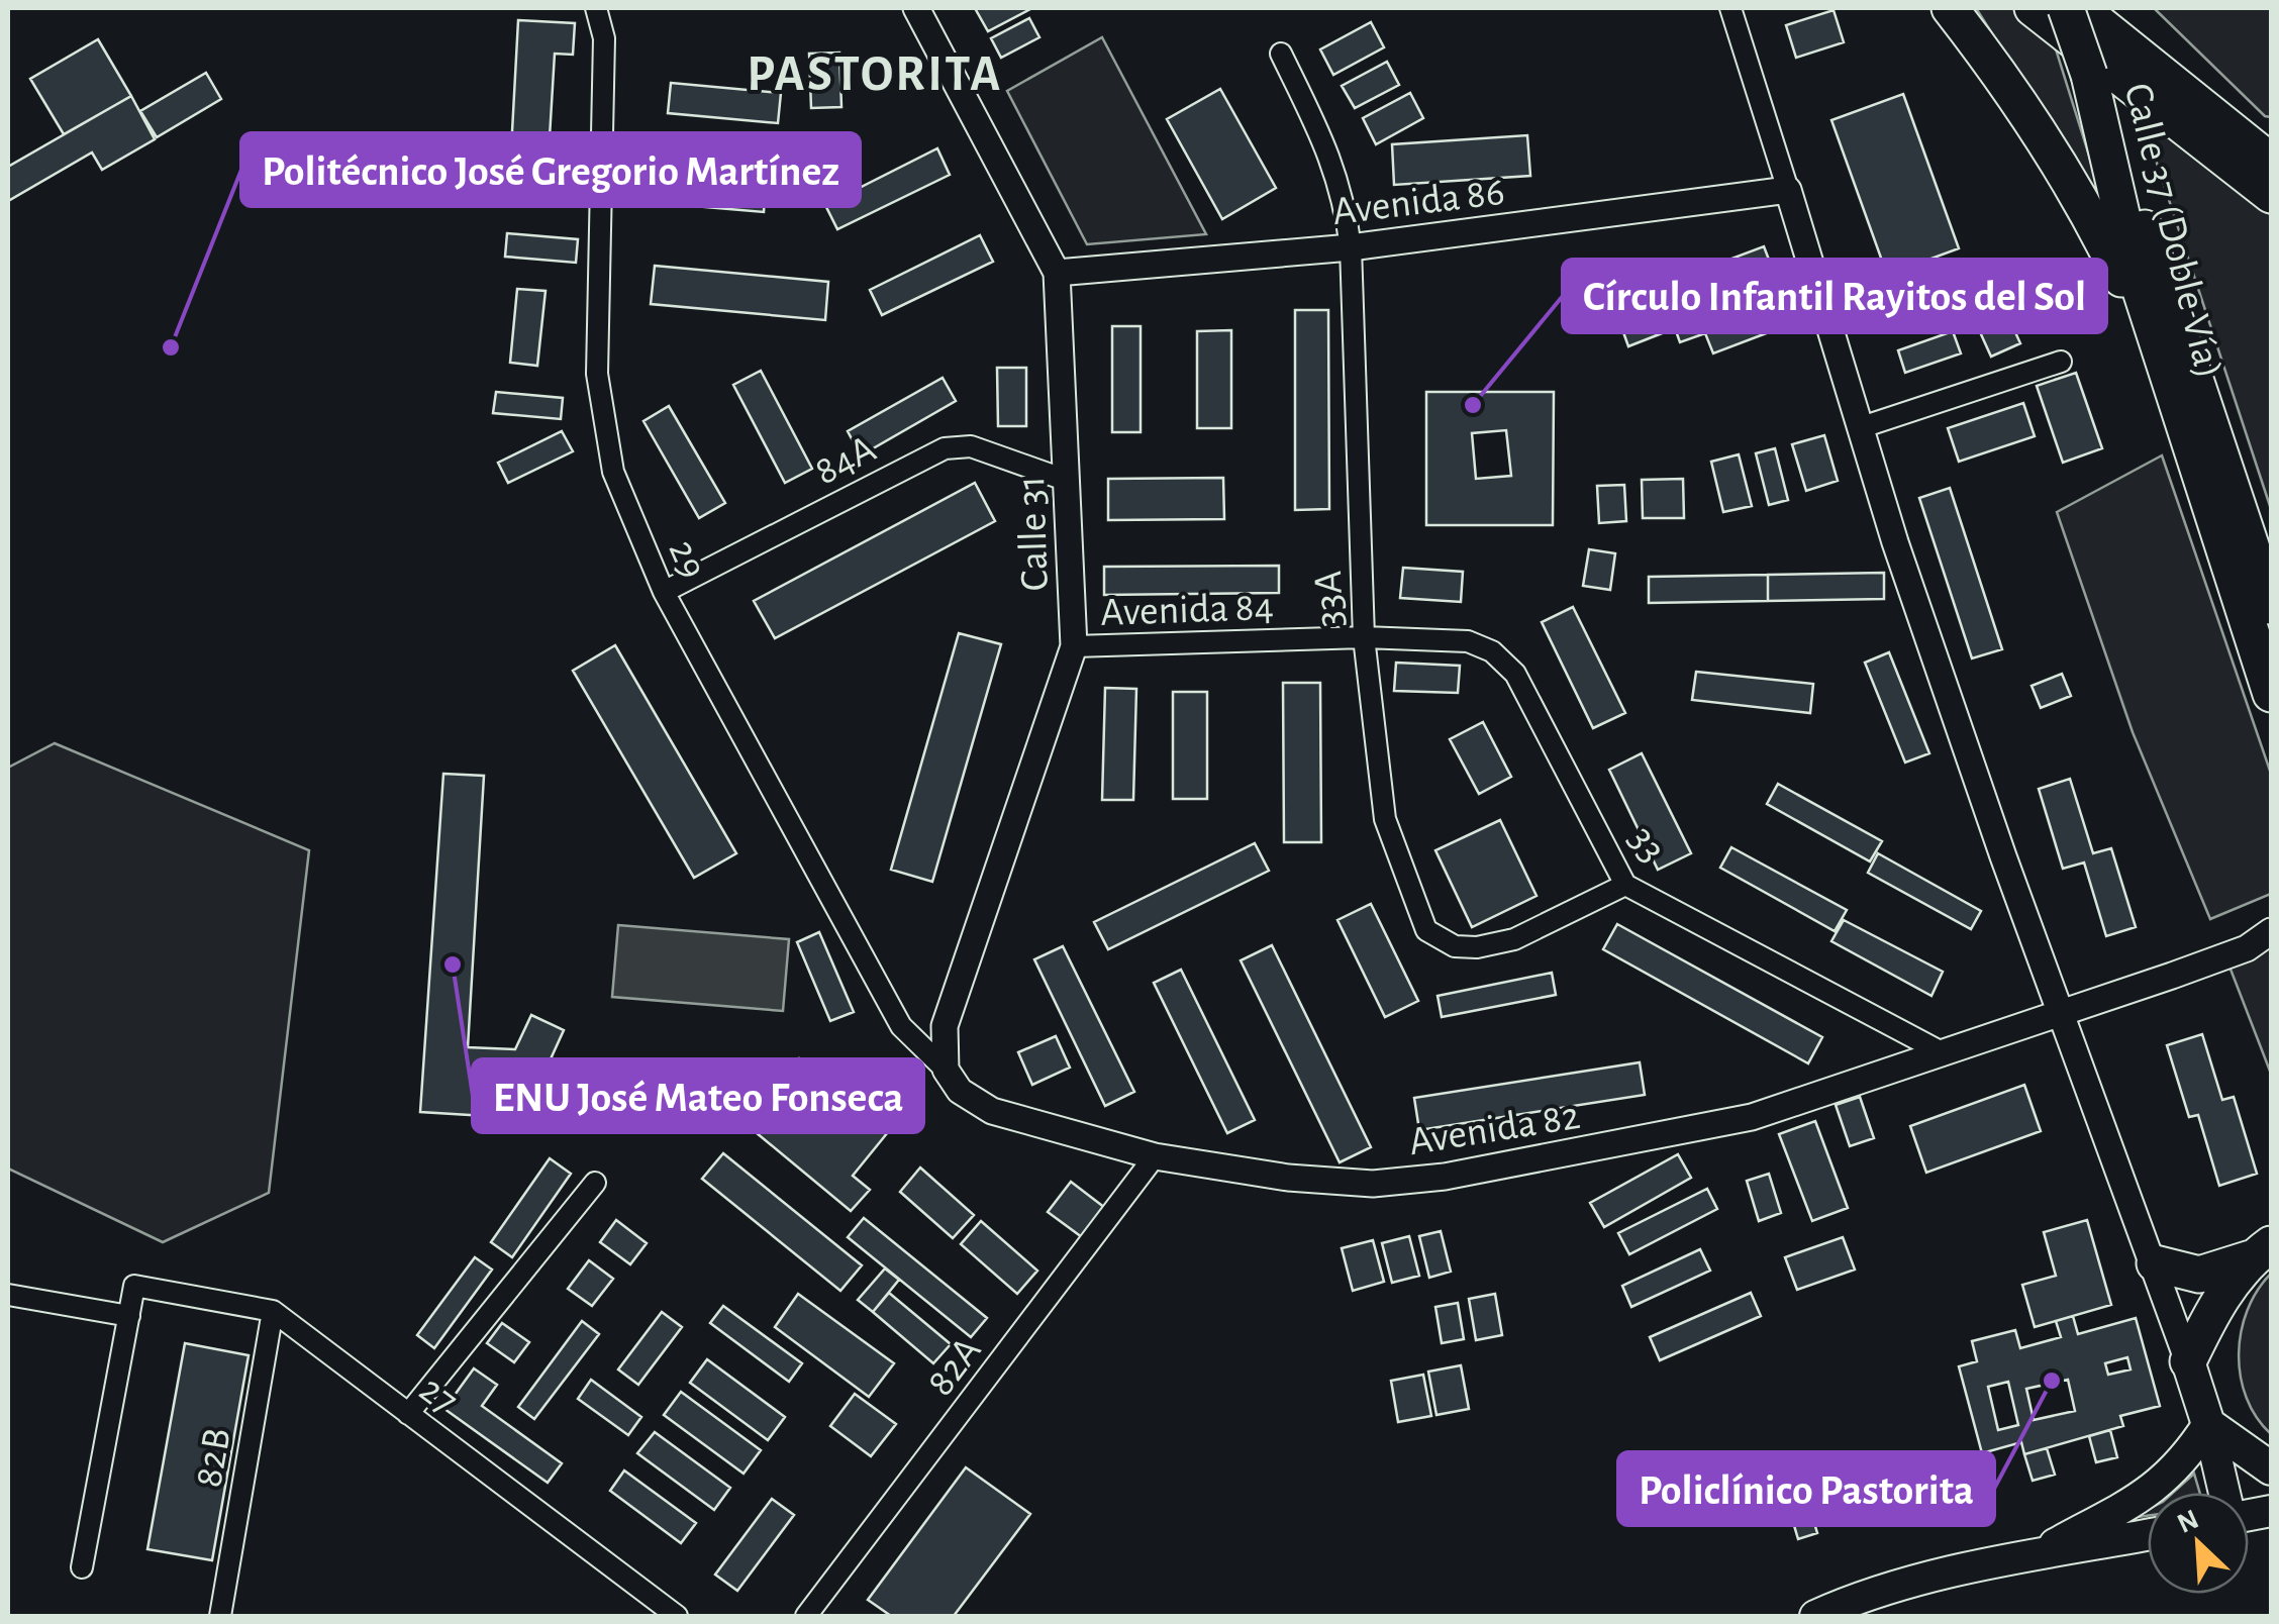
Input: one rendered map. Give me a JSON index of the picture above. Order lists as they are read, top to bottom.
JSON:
{
  "streets": {
    "highway": ["Calle 37 (Doble Vía)"],
    "street": [
      "Avenida 86",
      "84A",
      "Calle 31",
      "29",
      "33A",
      "Avenida 84",
      "33",
      "Avenida 82",
      "82A",
      "27",
      "82B"
    ]
  },
  "crossings": [
    ["Avenida 86", "Calle 31"],
    ["Avenida 86", "33A"],
    ["84A", "Calle 31"],
    ["84A", "29"],
    ["Calle 31", "29"],
    ["Calle 31", "Avenida 84"],
    ["Calle 31", "Avenida 82"],
    ["29", "Avenida 82"],
    ["33A", "Avenida 84"],
    ["33A", "33"],
    ["Avenida 84", "33"],
    ["33", "Avenida 82"],
    ["Avenida 82", "82A"],
    ["27", "82B"]
  ],
  "districts": ["PASTORITA"],
  "places": [
    "Politécnico José Gregorio Martínez",
    "Círculo Infantil Rayitos del Sol",
    "ENU José Mateo Fonseca",
    "Policlínico Pastorita"
  ],
  "north": "top left"
}
